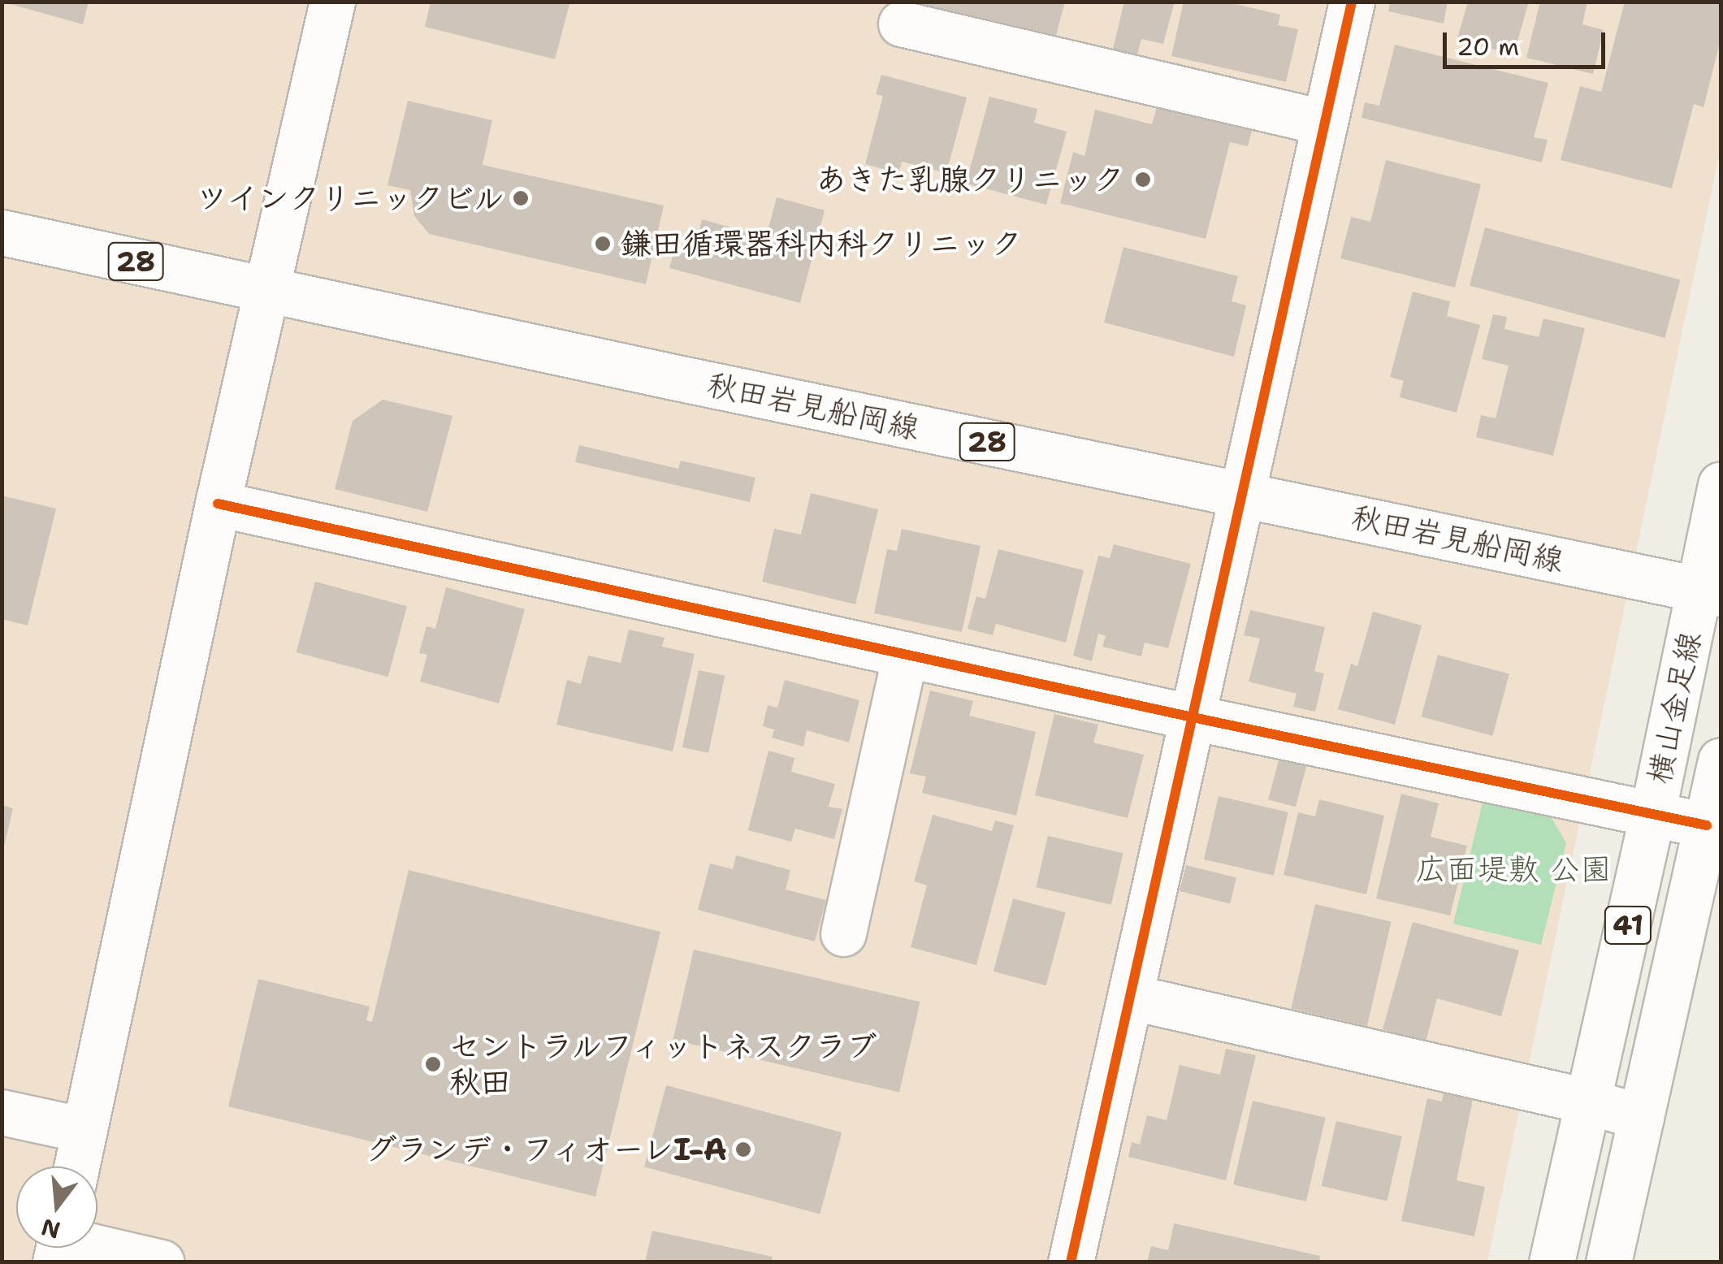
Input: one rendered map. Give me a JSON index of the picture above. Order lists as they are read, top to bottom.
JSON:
{
  "streets": {
    "street": [
      "28",
      "秋田岩見船岡線",
      "横山金足線",
      "41"
    ]
  },
  "crossings": [
    ["秋田岩見船岡線", "横山金足線"]
  ],
  "parks": ["広面堤敷 公園"],
  "places": [
    "あきた乳腺クリニック",
    "ツインクリニックビル",
    "鎌田循環器科内科クリニック",
    "セントラルフィットネスクラブ 秋田",
    "グランデ・フィオーレI-A"
  ],
  "scale_bar": "20 m",
  "north": "bottom"
}
